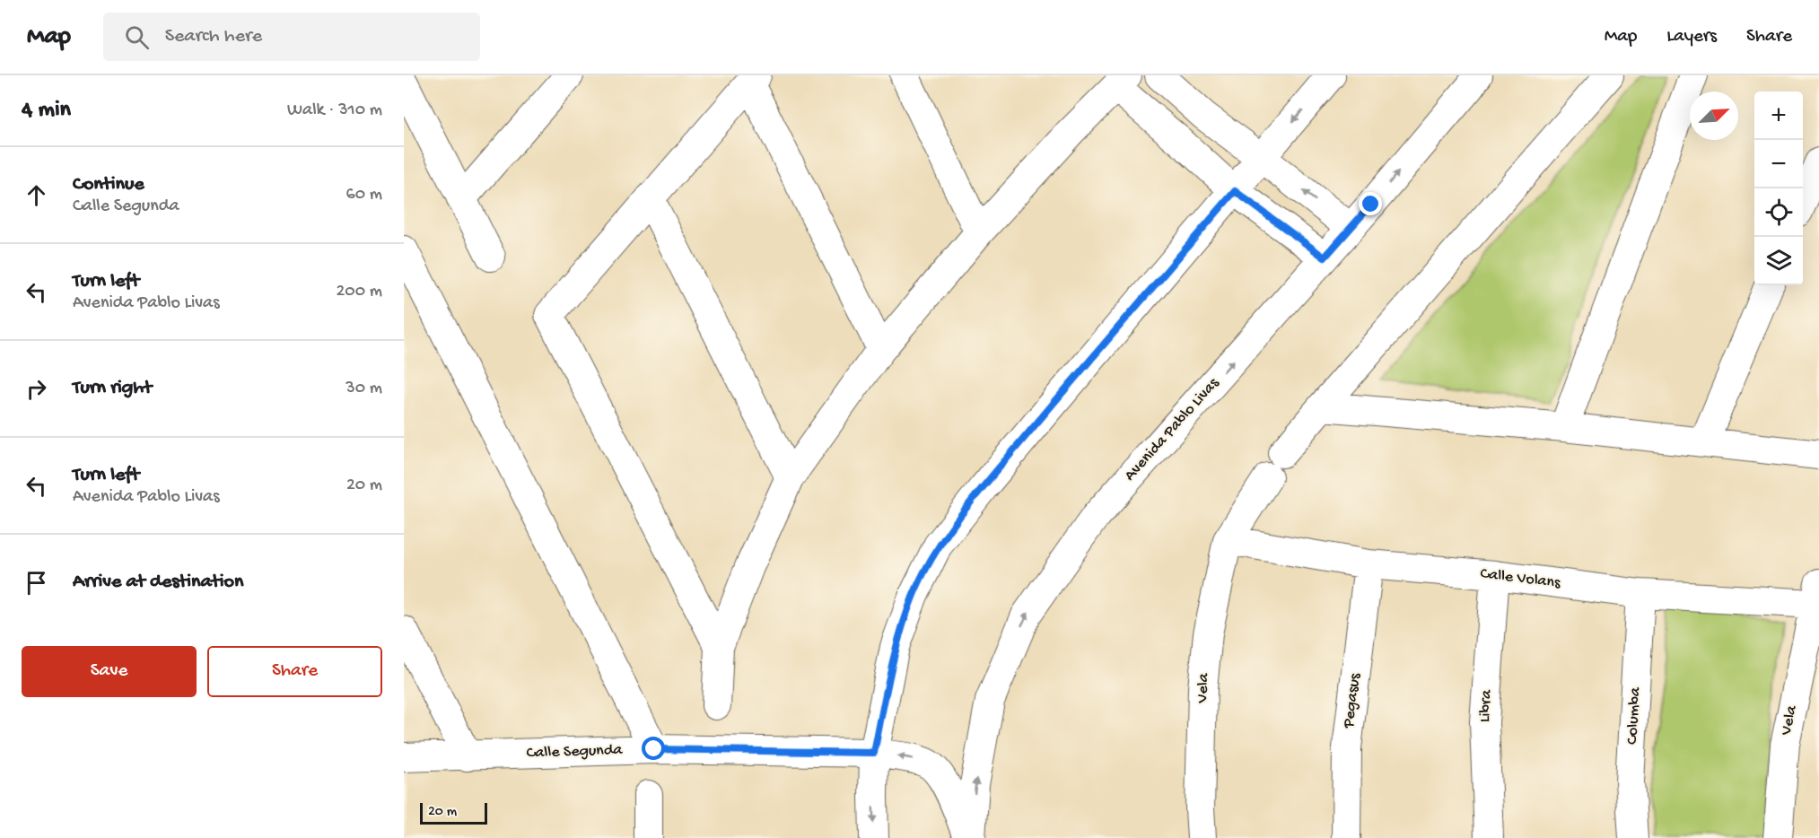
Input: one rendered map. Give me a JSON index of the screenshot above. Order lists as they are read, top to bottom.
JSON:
{
  "streets": {
    "street": [
      "Avenida Pablo Livas",
      "Calle Volans",
      "Vela",
      "Pegasus",
      "Libra",
      "Columba",
      "Calle Segunda"
    ]
  },
  "crossings": [
    ["Avenida Pablo Livas", "Calle Segunda"],
    ["Calle Volans", "Vela"],
    ["Calle Volans", "Pegasus"],
    ["Calle Volans", "Libra"],
    ["Calle Volans", "Columba"]
  ],
  "scale_bar": "20 m",
  "north": "top right",
  "page": {
    "header": "Map",
    "search": "Search here",
    "nav": ["Map", "Layers", "Share"],
    "heading": ["4 min", "Walk · 310 m"],
    "map_buttons": ["+", "−"],
    "list": [
      ["Continue", "Calle Segunda", "60 m"],
      ["Turn left", "Avenida Pablo Livas", "200 m"],
      ["Turn right", "30 m"],
      ["Turn left", "Avenida Pablo Livas", "20 m"],
      "Arrive at destination"
    ],
    "buttons": ["Save", "Share"],
    "scale": "20 m"
  }
}
